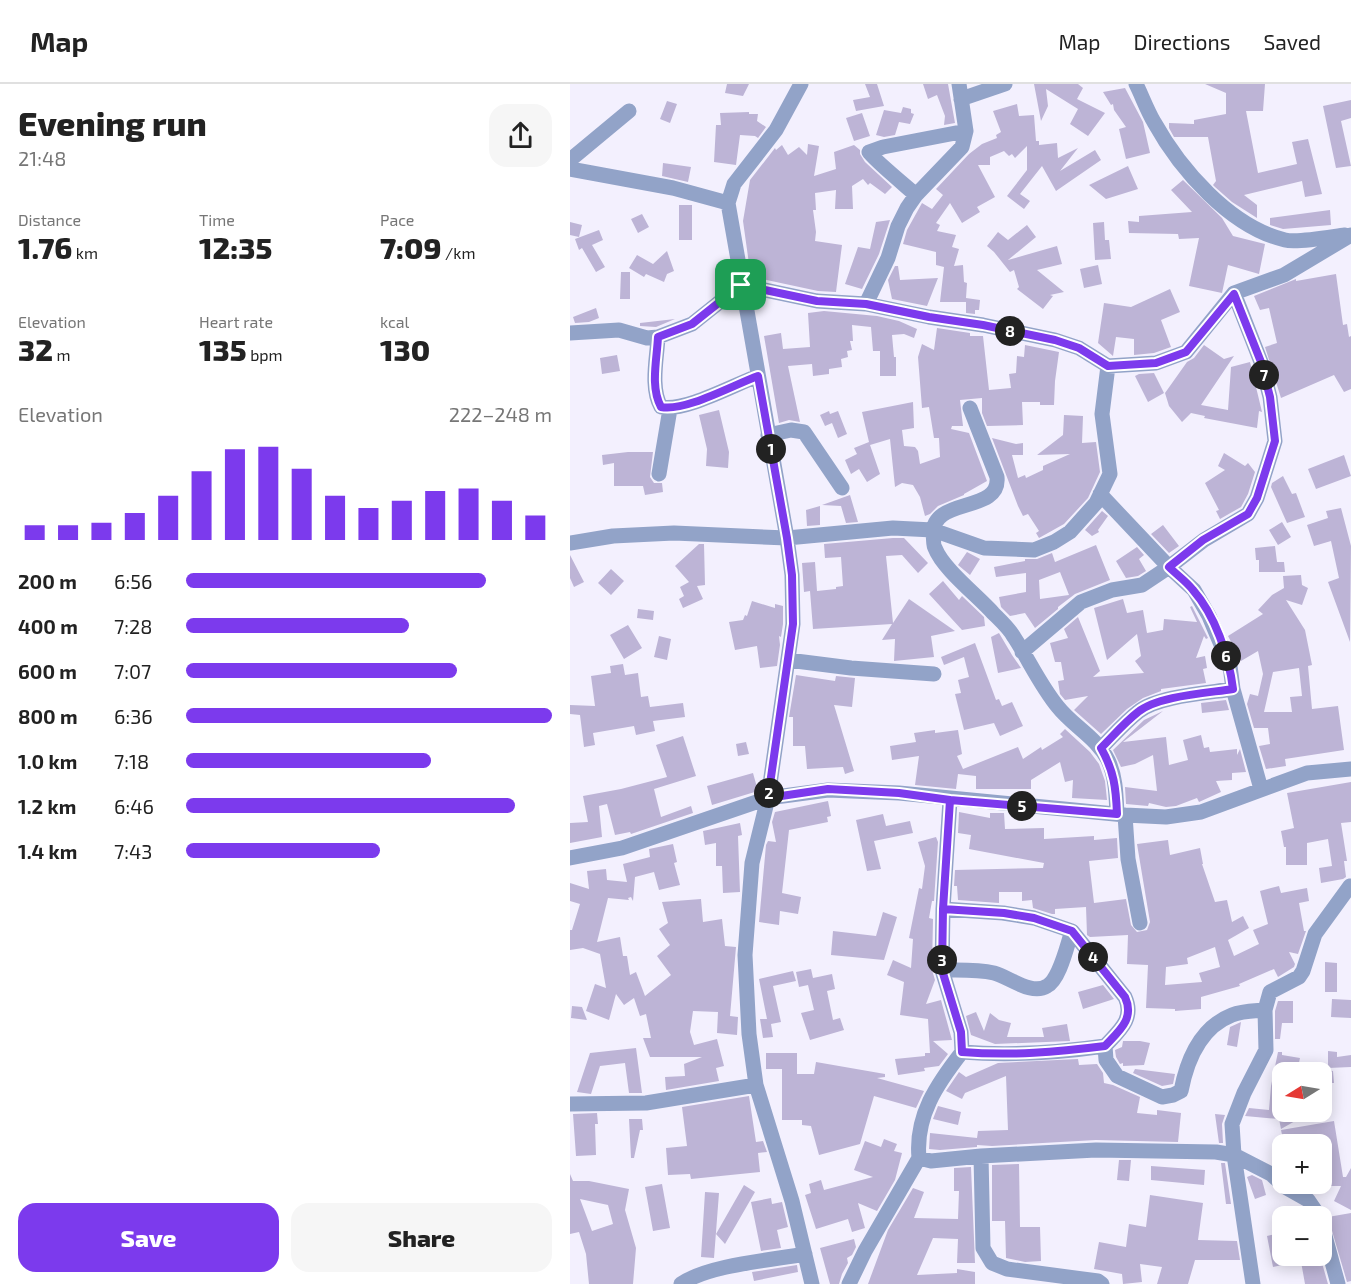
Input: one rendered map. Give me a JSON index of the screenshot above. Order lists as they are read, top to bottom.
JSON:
{
  "north": "left",
  "page": {
    "header": "Map",
    "nav": ["Map", "Directions", "Saved"],
    "heading": ["Evening run", "21:48"],
    "stats": [
      ["Distance", "1.76 km"],
      ["Time", "12:35"],
      ["Pace", "7:09 /km"],
      ["Elevation", "32 m"],
      ["Heart rate", "135 bpm"],
      ["kcal", "130"]
    ],
    "pins": [
      "8",
      "7",
      "1",
      "6",
      "2",
      "5",
      "4",
      "3"
    ],
    "chart": ["Elevation", "222–248 m"],
    "list": [
      {
        "name": "200 m",
        "note": "6:56"
      },
      {
        "name": "400 m",
        "note": "7:28"
      },
      {
        "name": "600 m",
        "note": "7:07"
      },
      {
        "name": "800 m",
        "note": "6:36"
      },
      {
        "name": "1.0 km",
        "note": "7:18"
      },
      {
        "name": "1.2 km",
        "note": "6:46"
      },
      {
        "name": "1.4 km",
        "note": "7:43"
      }
    ],
    "map_buttons": ["+", "−"],
    "buttons": ["Save", "Share"]
  }
}
